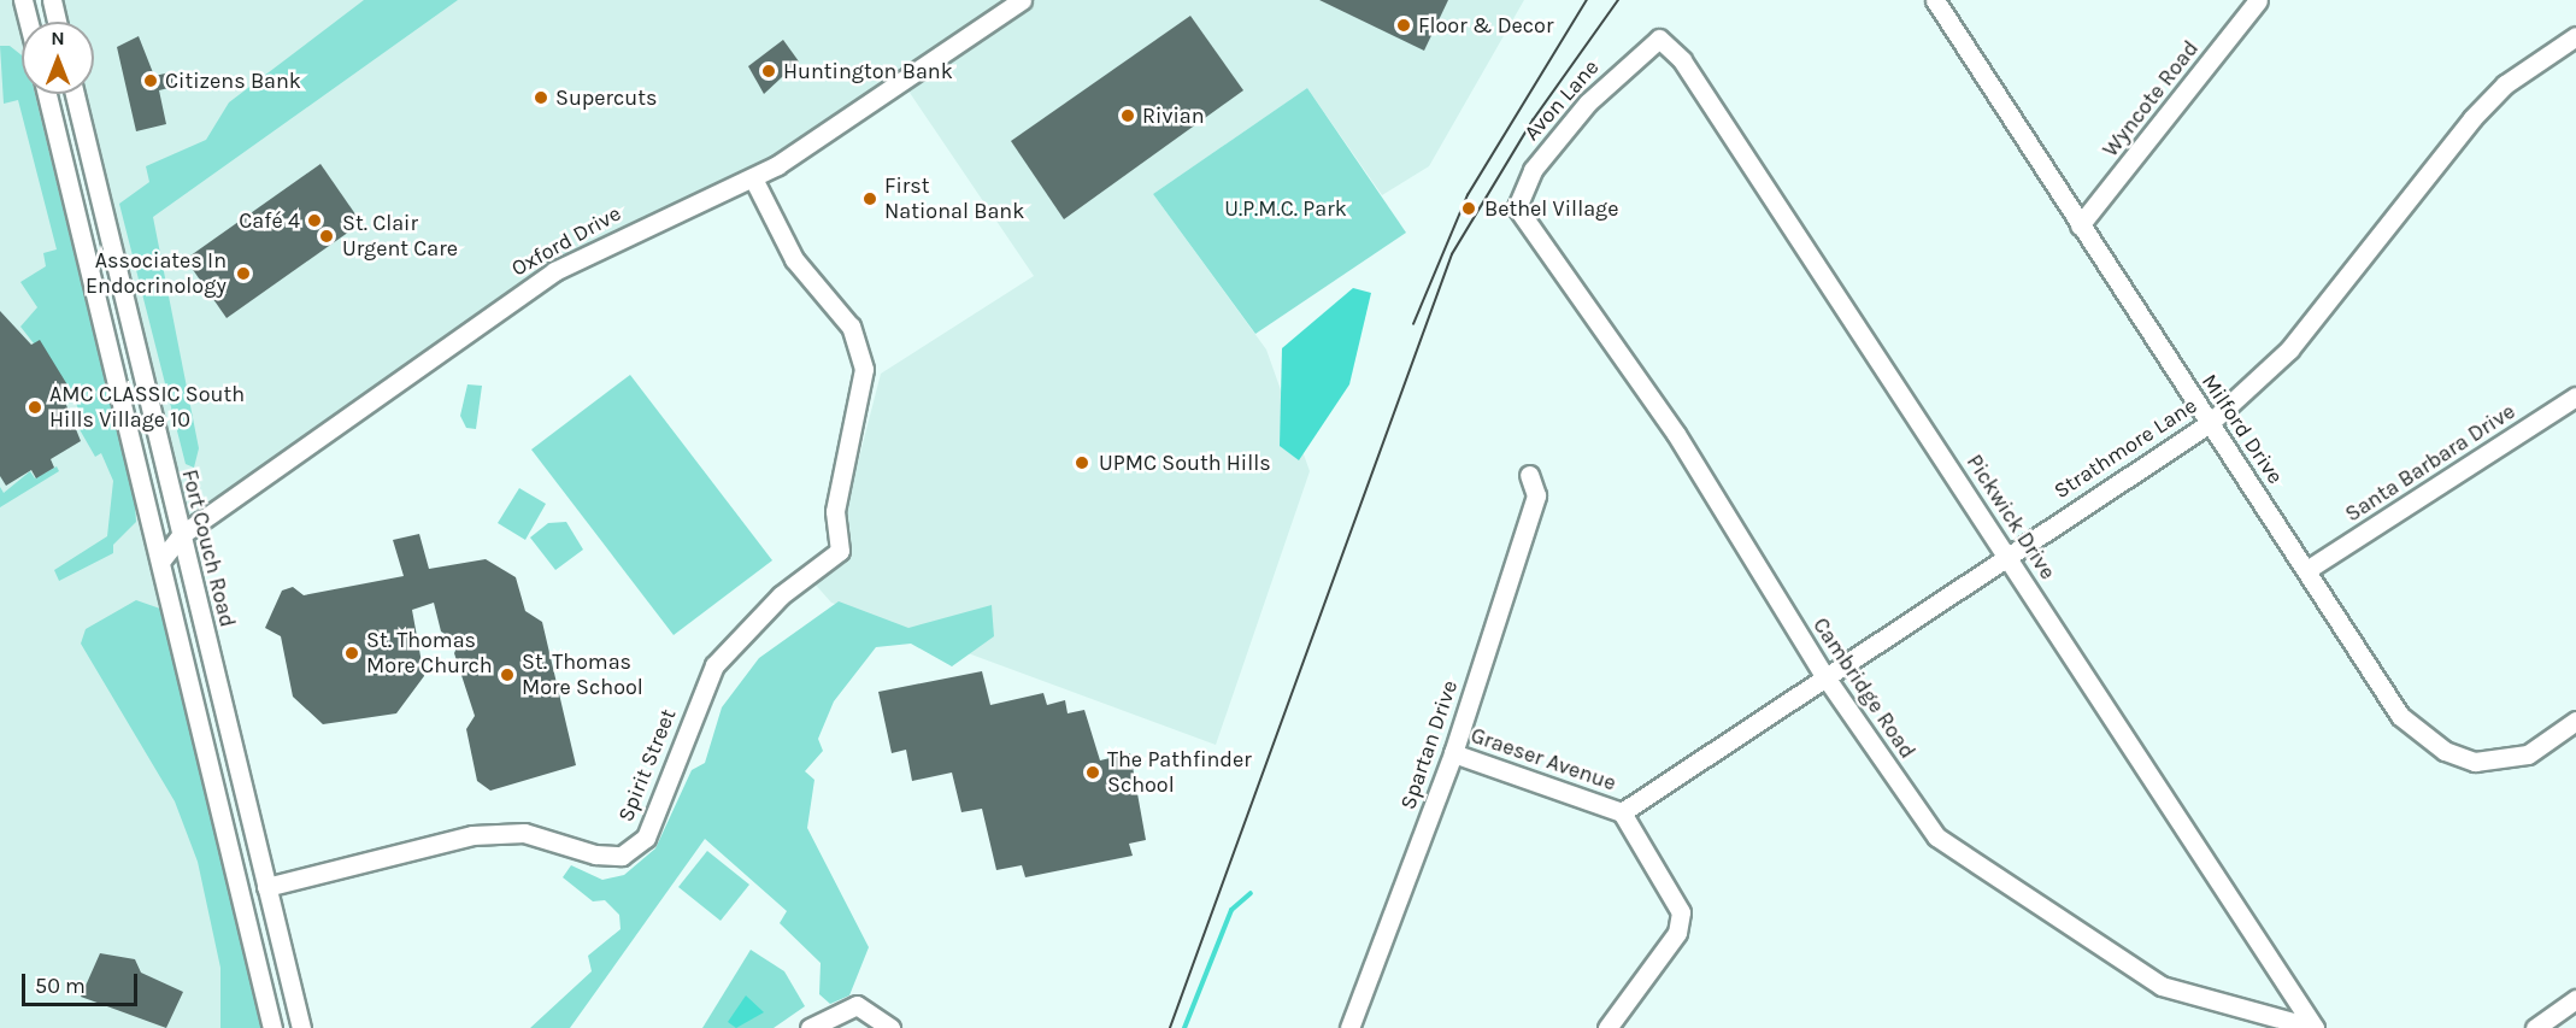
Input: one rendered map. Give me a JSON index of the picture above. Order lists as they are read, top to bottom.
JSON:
{
  "streets": {
    "street": [
      "Wyncote Road",
      "Avon Lane",
      "Oxford Drive",
      "Milford Drive",
      "Strathmore Lane",
      "Santa Barbara Drive",
      "Pickwick Drive",
      "Fort Couch Road",
      "Cambridge Road",
      "Spartan Drive",
      "Graeser Avenue",
      "Spirit Street"
    ]
  },
  "crossings": [
    ["Wyncote Road", "Milford Drive"],
    ["Avon Lane", "Pickwick Drive"],
    ["Avon Lane", "Cambridge Road"],
    ["Oxford Drive", "Fort Couch Road"],
    ["Oxford Drive", "Spirit Street"],
    ["Milford Drive", "Strathmore Lane"],
    ["Milford Drive", "Santa Barbara Drive"],
    ["Strathmore Lane", "Pickwick Drive"],
    ["Strathmore Lane", "Cambridge Road"],
    ["Strathmore Lane", "Graeser Avenue"],
    ["Pickwick Drive", "Cambridge Road"],
    ["Fort Couch Road", "Spirit Street"],
    ["Spartan Drive", "Graeser Avenue"]
  ],
  "parks": ["U.P.M.C. Park"],
  "places": [
    "Floor & Decor",
    "Huntington Bank",
    "Citizens Bank",
    "Supercuts",
    "Rivian",
    "First National Bank",
    "Bethel Village",
    "Café 4",
    "St. Clair Urgent Care",
    "Associates In Endocrinology",
    "AMC CLASSIC South Hills Village 10",
    "UPMC South Hills",
    "St. Thomas More Church",
    "St. Thomas More School",
    "The Pathfinder School"
  ],
  "scale_bar": "50 m",
  "north": "top"
}
